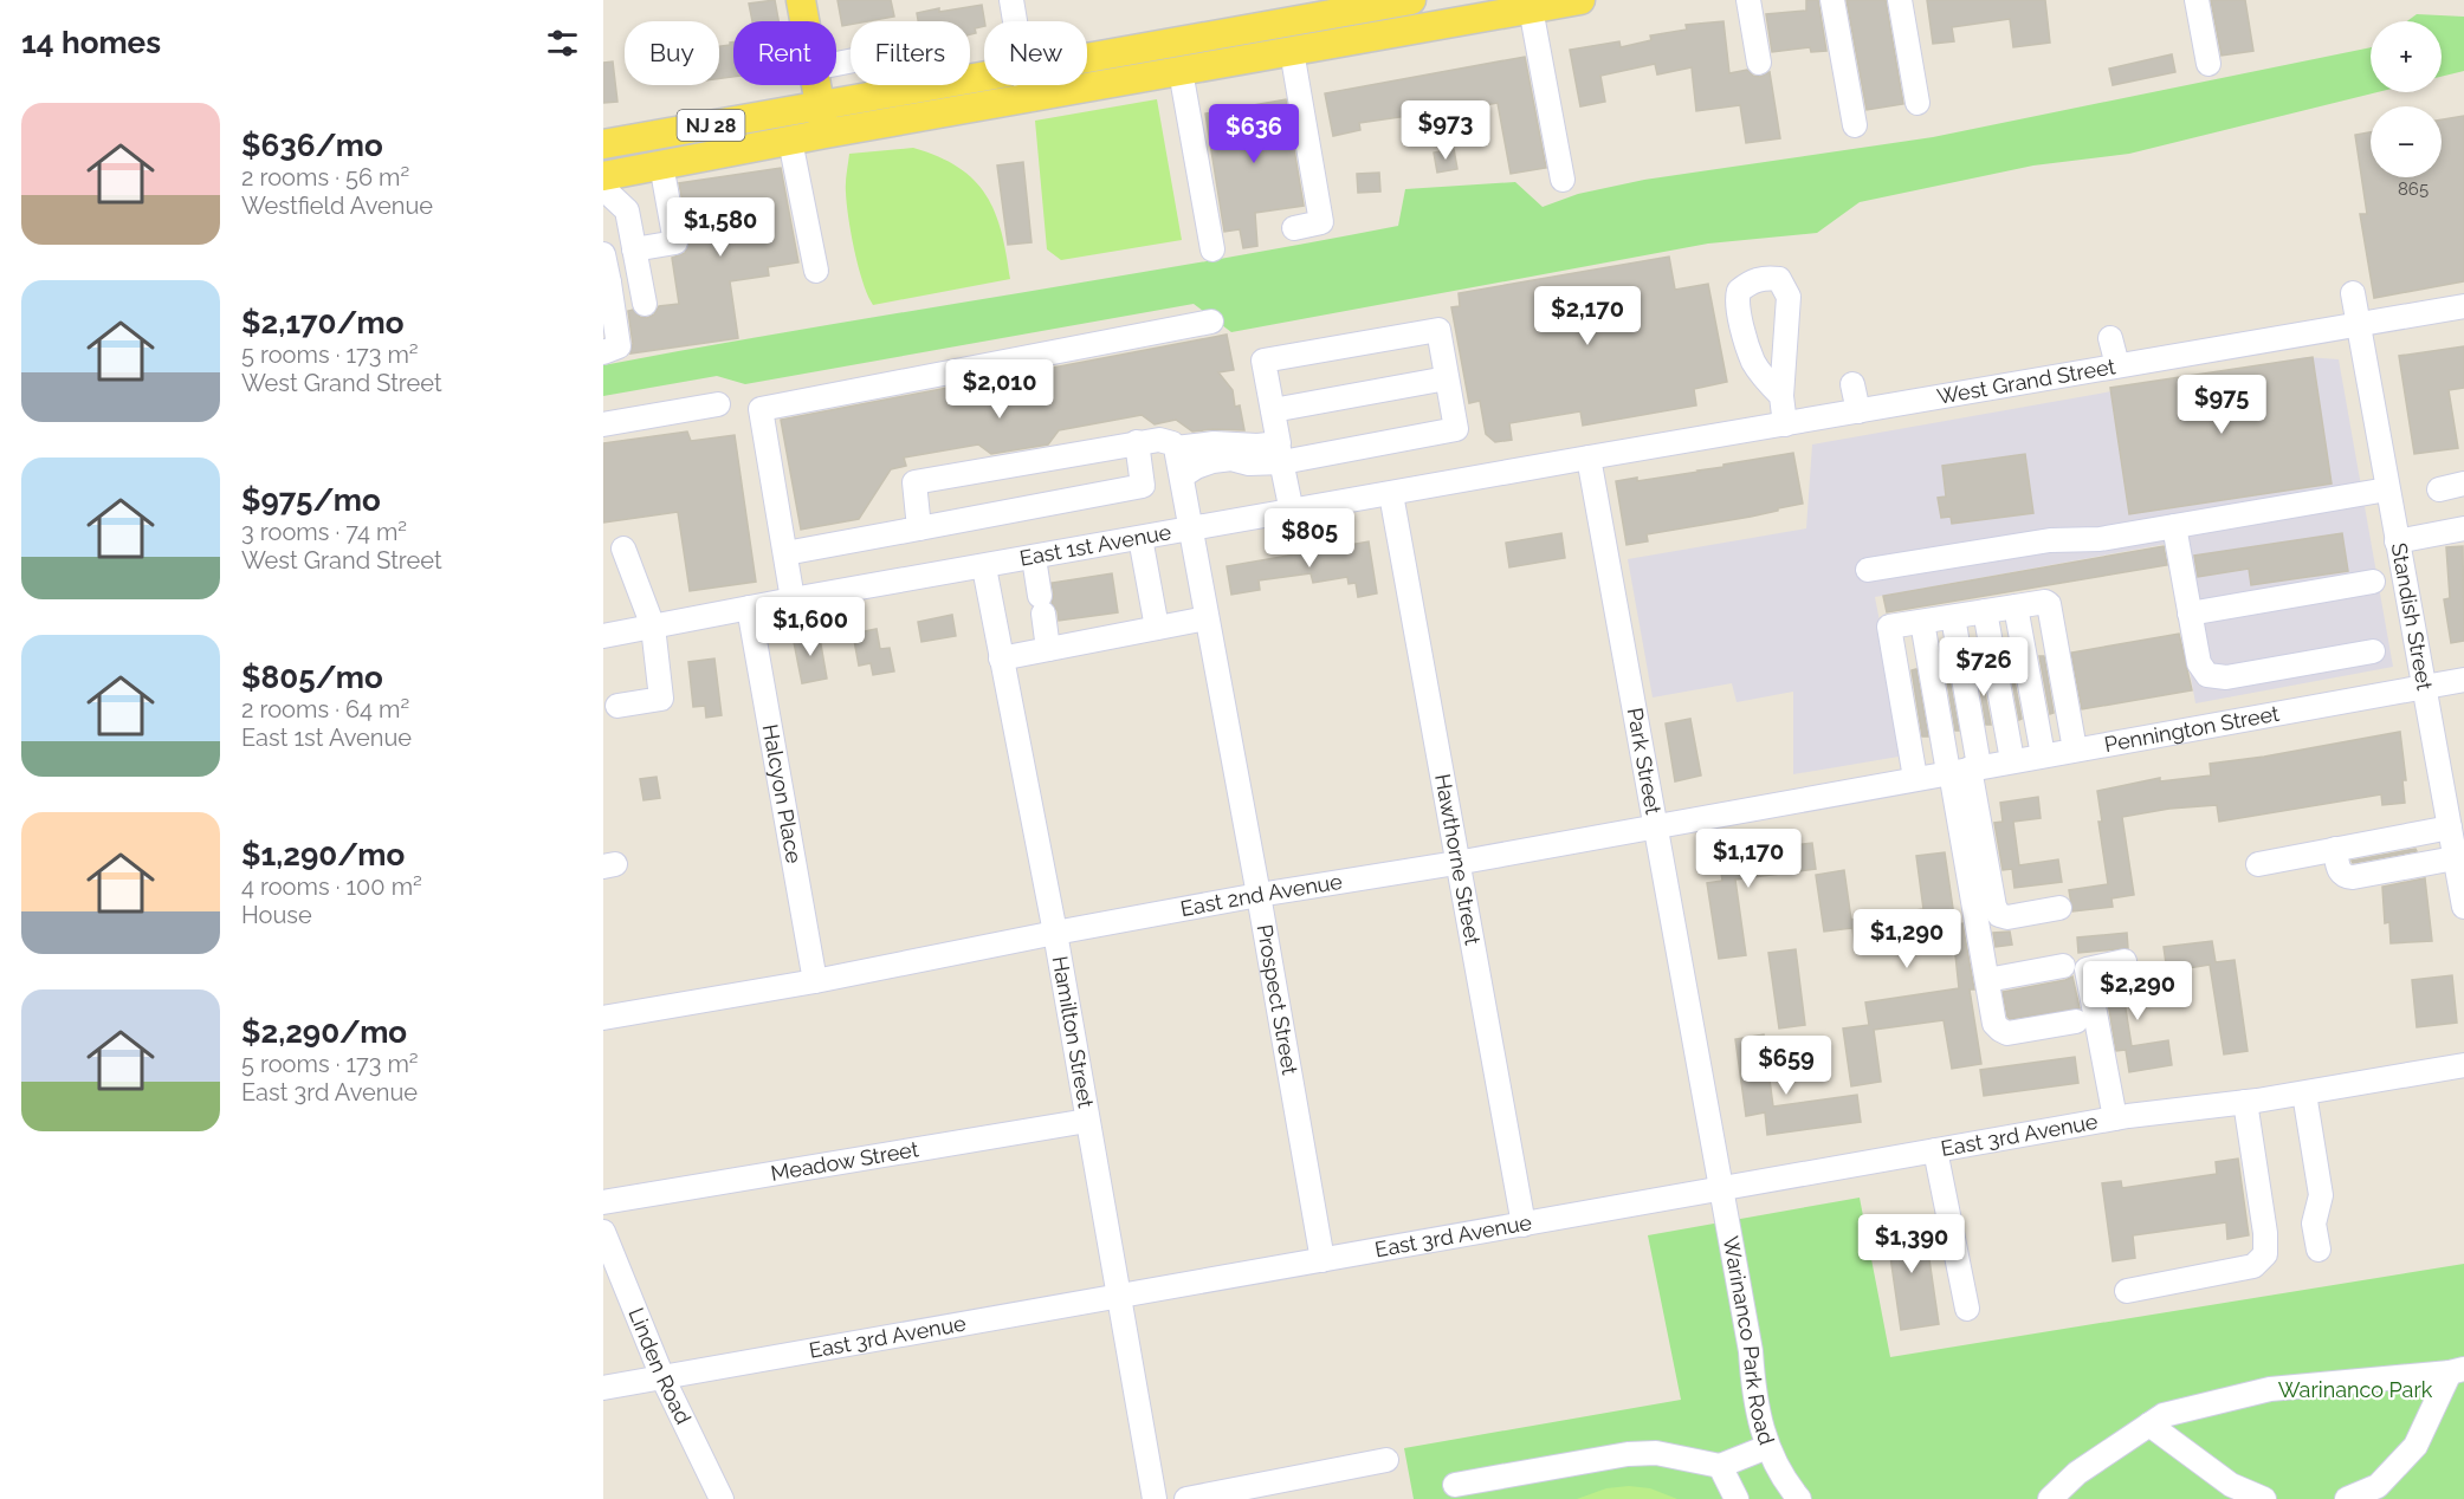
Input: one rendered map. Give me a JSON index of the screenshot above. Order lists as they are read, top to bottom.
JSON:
{
  "streets": {
    "main road": ["NJ 28"],
    "street": [
      "West Grand Street",
      "East 1st Avenue",
      "Standish Street",
      "Pennington Street",
      "Park Street",
      "Halcyon Place",
      "Hawthorne Street",
      "East 2nd Avenue",
      "Prospect Street",
      "Hamilton Street",
      "East 3rd Avenue",
      "Meadow Street",
      "Warinanco Park Road",
      "Linden Road"
    ]
  },
  "crossings": [
    ["West Grand Street", "East 1st Avenue"],
    ["West Grand Street", "Standish Street"],
    ["West Grand Street", "Park Street"],
    ["East 1st Avenue", "Park Street"],
    ["East 1st Avenue", "Halcyon Place"],
    ["East 1st Avenue", "Hawthorne Street"],
    ["East 1st Avenue", "Prospect Street"],
    ["East 1st Avenue", "Hamilton Street"],
    ["Standish Street", "Pennington Street"],
    ["Pennington Street", "East 2nd Avenue"],
    ["Park Street", "East 2nd Avenue"],
    ["Park Street", "East 3rd Avenue"],
    ["Park Street", "Warinanco Park Road"],
    ["Halcyon Place", "East 2nd Avenue"],
    ["Hawthorne Street", "East 2nd Avenue"],
    ["Hawthorne Street", "East 3rd Avenue"],
    ["East 2nd Avenue", "Prospect Street"],
    ["East 2nd Avenue", "Hamilton Street"],
    ["Prospect Street", "East 3rd Avenue"],
    ["Hamilton Street", "East 3rd Avenue"],
    ["Hamilton Street", "Meadow Street"],
    ["East 3rd Avenue", "Warinanco Park Road"],
    ["East 3rd Avenue", "Linden Road"]
  ],
  "parks": ["Warinanco Park"],
  "house_numbers": ["865"],
  "page": {
    "heading": "14 homes",
    "map_buttons": ["+", "−"],
    "chip": [
      "Buy",
      "Rent",
      "Filters",
      "New"
    ],
    "list": [
      {
        "name": "$636/mo",
        "note": "2 rooms · 56 m² · Westfield Avenue"
      },
      {
        "name": "$2,170/mo",
        "note": "5 rooms · 173 m² · West Grand Street"
      },
      {
        "name": "$975/mo",
        "note": "3 rooms · 74 m² · West Grand Street"
      },
      {
        "name": "$805/mo",
        "note": "2 rooms · 64 m² · East 1st Avenue"
      },
      {
        "name": "$1,290/mo",
        "note": "4 rooms · 100 m² · House"
      },
      {
        "name": "$2,290/mo",
        "note": "5 rooms · 173 m² · East 3rd Avenue"
      }
    ],
    "price": [
      "$973",
      "$636",
      "$1,580",
      "$2,170",
      "$2,010",
      "$975",
      "$805",
      "$1,600",
      "$726",
      "$1,170",
      "$1,290",
      "$2,290",
      "$659",
      "$1,390"
    ]
  }
}
